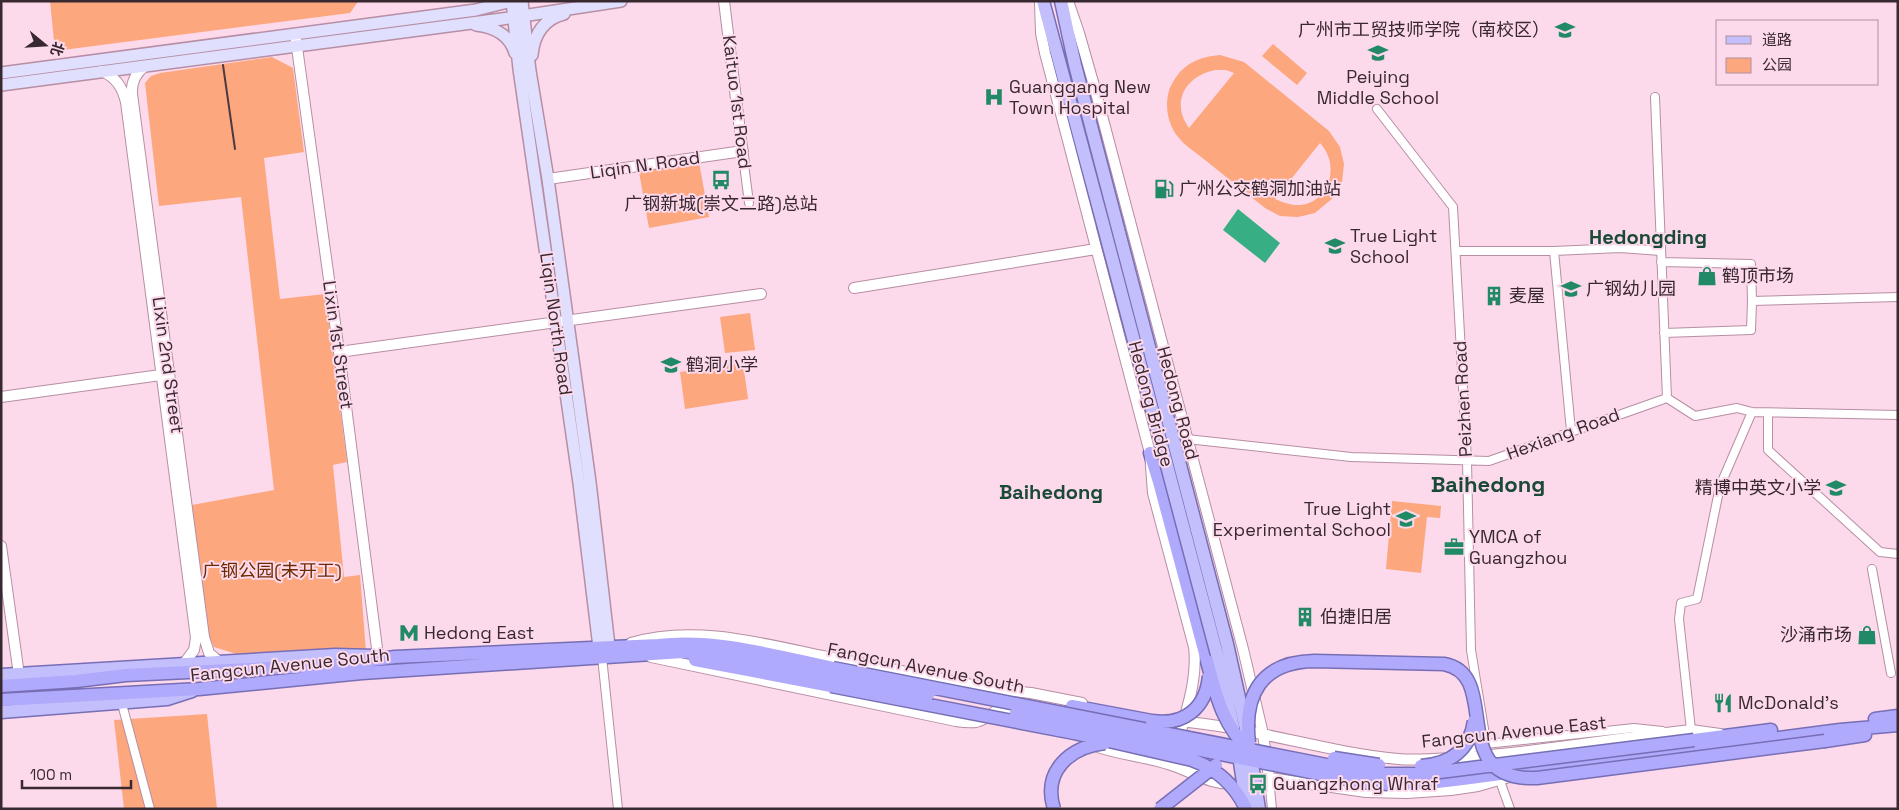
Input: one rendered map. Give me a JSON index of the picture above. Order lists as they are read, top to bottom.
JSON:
{
  "streets": {
    "highway": ["Fangcun Avenue South", "Fangcun Avenue East"],
    "main road": ["Liqin North Road", "Hedong Bridge"],
    "street": [
      "Kaituo 1st Road",
      "Liqin N. Road",
      "Lixin 1st Street",
      "Lixin 2nd Street",
      "Peizhen Road",
      "Hedong Road",
      "Hexiang Road"
    ]
  },
  "crossings": [
    ["Kaituo 1st Road", "Liqin N. Road"],
    ["Liqin N. Road", "Liqin North Road"],
    ["Liqin North Road", "Fangcun Avenue South"],
    ["Lixin 1st Street", "Fangcun Avenue South"],
    ["Lixin 2nd Street", "Fangcun Avenue South"],
    ["Peizhen Road", "Hexiang Road"],
    ["Hedong Road", "Hexiang Road"],
    ["Hedong Road", "Fangcun Avenue East"],
    ["Fangcun Avenue South", "Fangcun Avenue East"]
  ],
  "districts": ["Hedongding", "Baihedong", "Baihedong"],
  "parks": ["广钢公园(未开工)"],
  "places": {
    "school or university": [
      "广州市工贸技师学院（南校区）",
      "Peiying Middle School",
      "True Light School",
      "广钢幼儿园",
      "鹤洞小学",
      "精博中英文小学",
      "True Light Experimental School"
    ],
    "hospital": ["Guanggang New Town Hospital"],
    "bus stop": ["广钢新城(崇文二路)总站", "Guangzhong Whraf"],
    "fuel station": ["广州公交鹤洞加油站"],
    "shop": ["鹤顶市场", "沙涌市场"],
    "building": ["麦屋", "伯捷旧居"],
    "office": ["YMCA of Guangzhou"],
    "metro station": ["Hedong East"],
    "restaurant": ["McDonald's"]
  },
  "legend": ["道路", "公园"],
  "scale_bar": "100 m",
  "north": "right"
}
